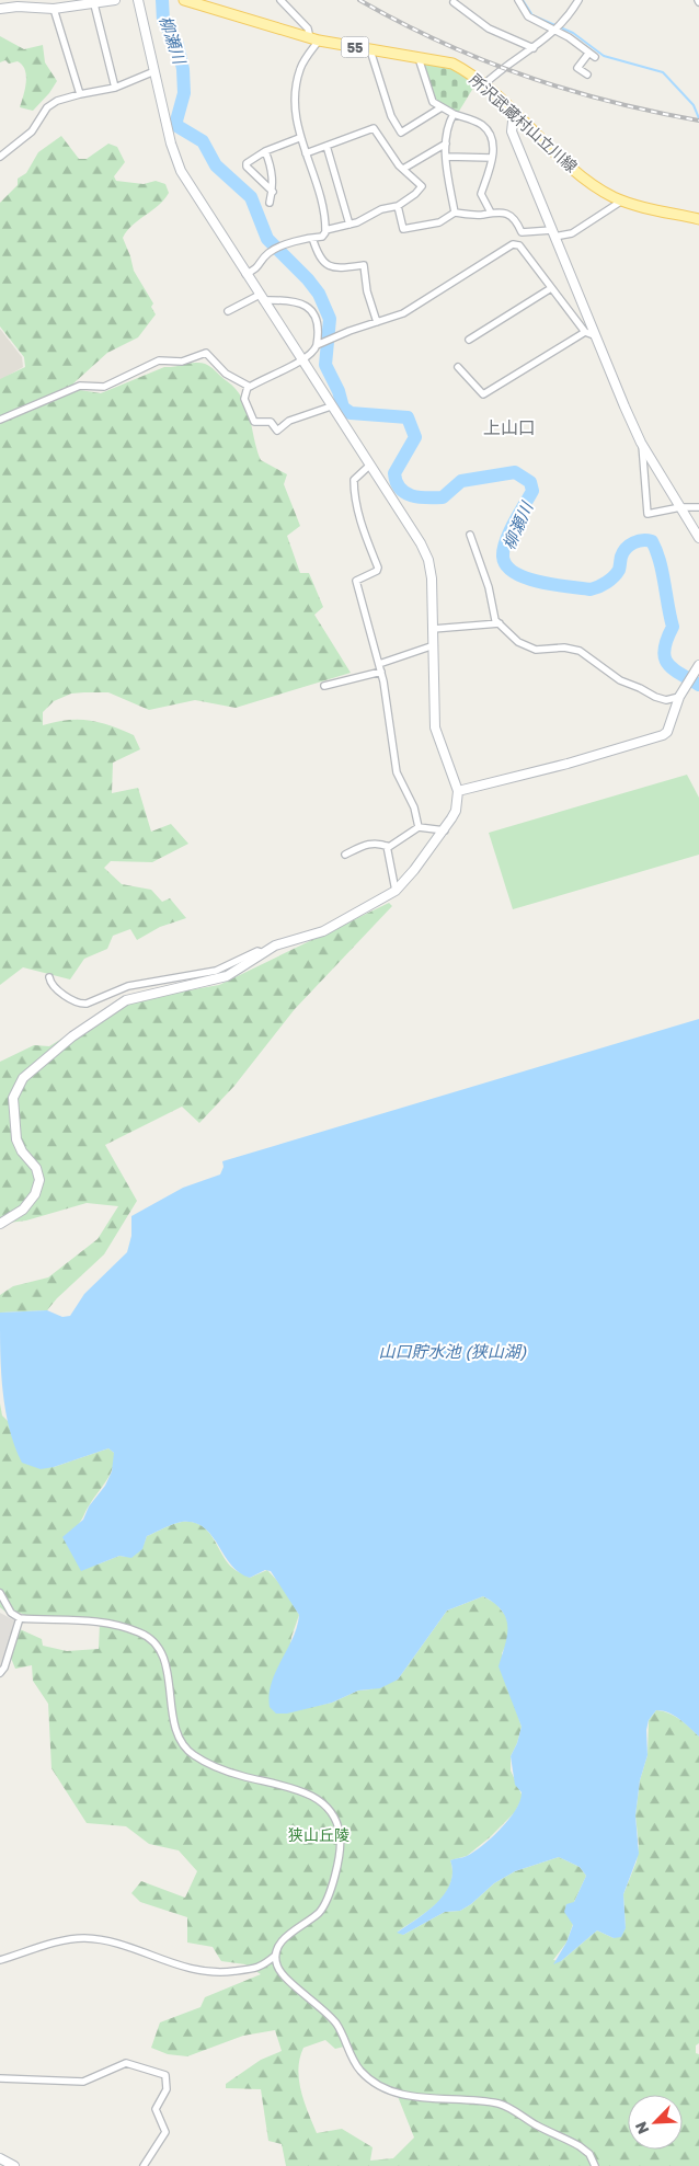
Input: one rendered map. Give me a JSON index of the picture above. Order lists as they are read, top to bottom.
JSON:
{
  "streets": {
    "main road": ["55", "所沢武蔵村山立川線"]
  },
  "districts": ["上山口"],
  "water": ["柳瀬川", "山口貯水池 (狭山湖)"],
  "parks": ["狭山丘陵"],
  "north": "bottom left"
}
